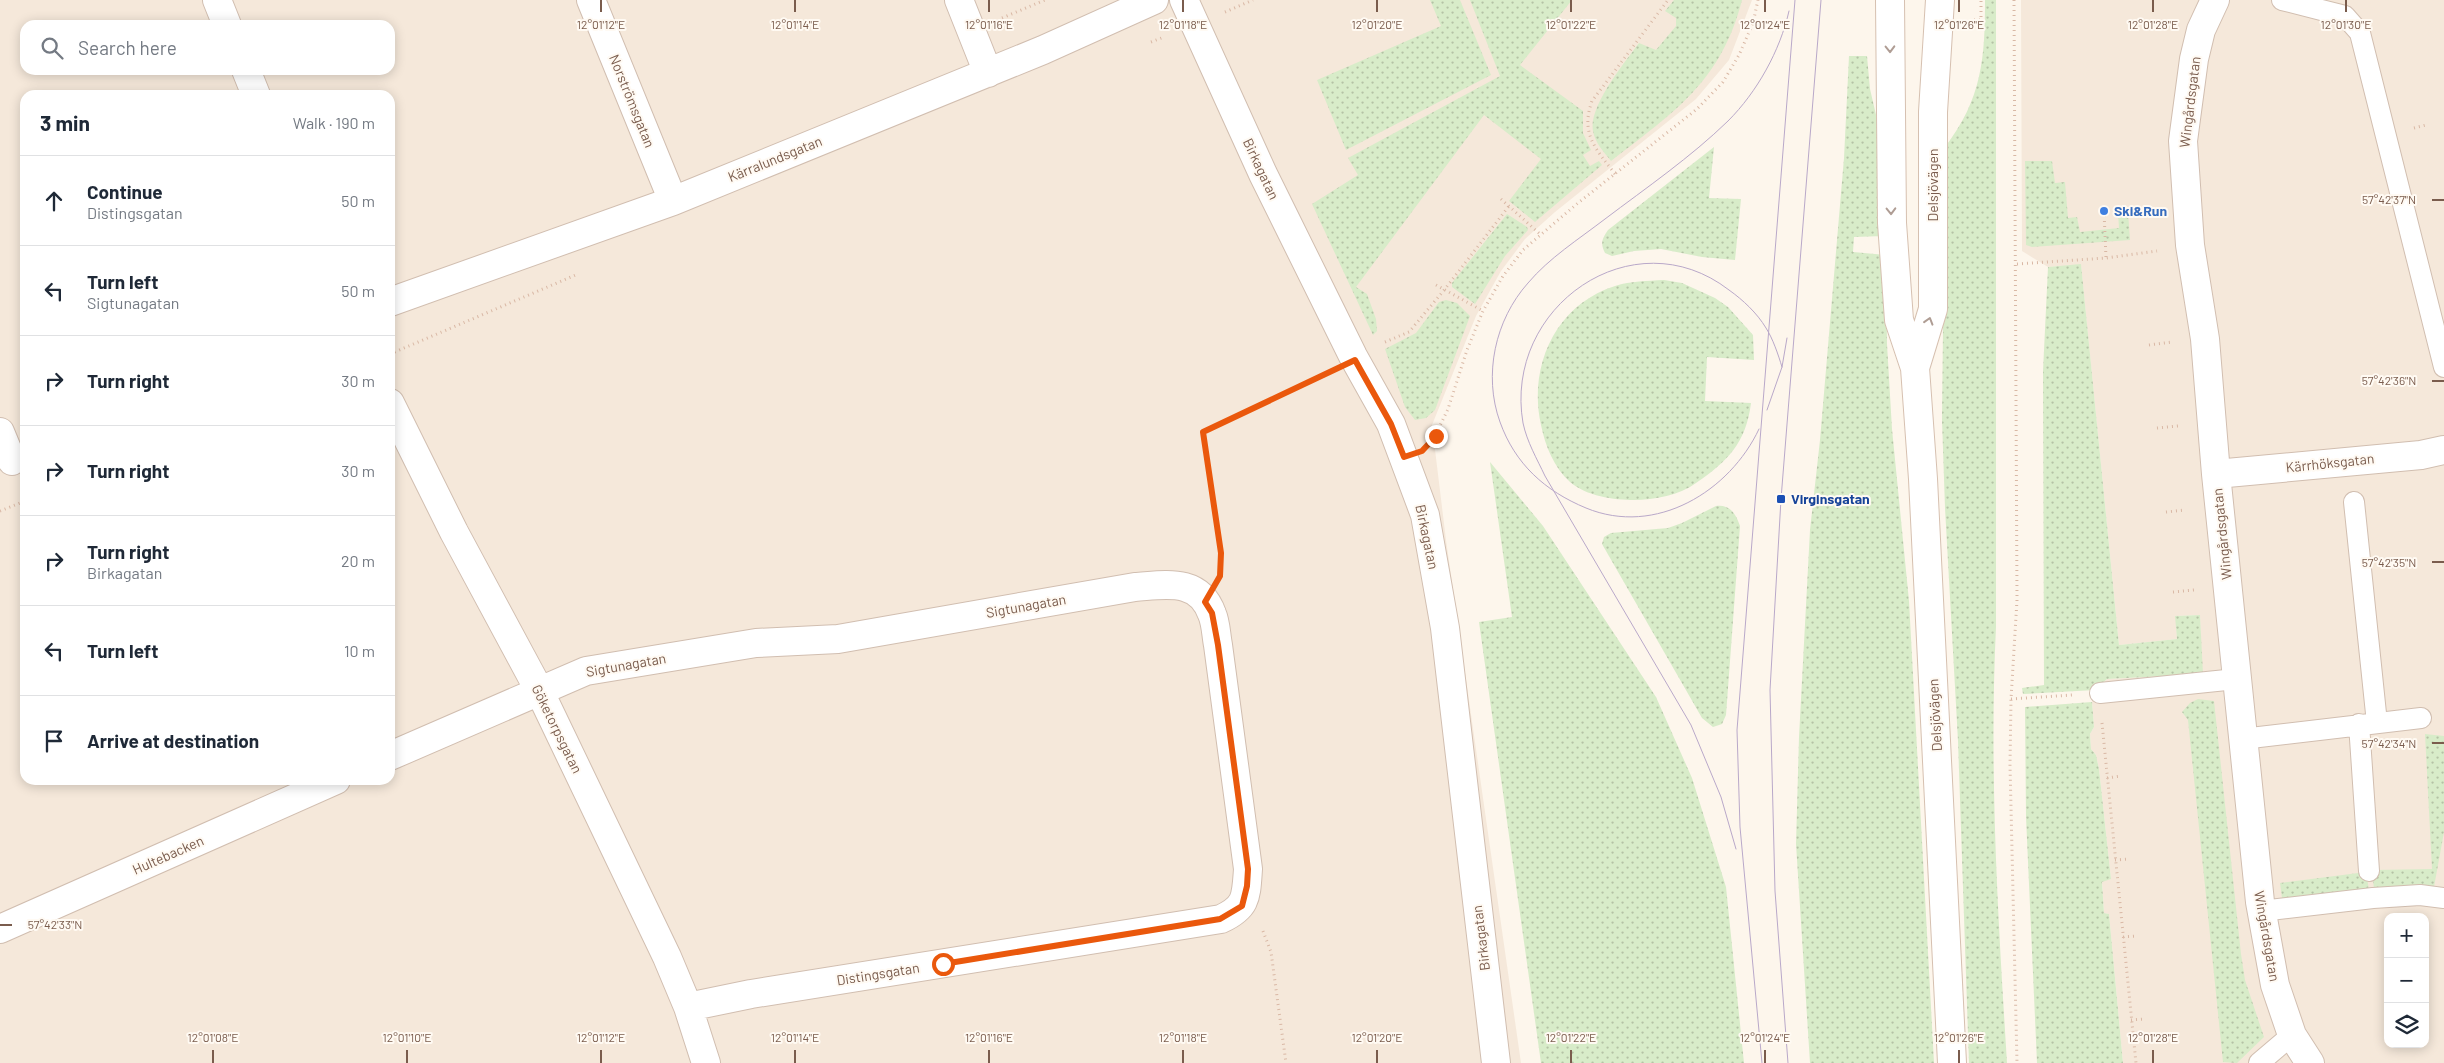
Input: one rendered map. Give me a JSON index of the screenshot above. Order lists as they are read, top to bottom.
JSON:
{
  "streets": {
    "street": [
      "Norströmsgatan",
      "Wingårdsgatan",
      "Kärralundsgatan",
      "Birkagatan",
      "Delsjövägen",
      "Kärrhöksgatan",
      "Sigtunagatan",
      "Göketorpsgatan",
      "Hultebacken",
      "Distingsgatan"
    ]
  },
  "crossings": [
    ["Norströmsgatan", "Kärralundsgatan"],
    ["Wingårdsgatan", "Kärrhöksgatan"],
    ["Sigtunagatan", "Göketorpsgatan"],
    ["Sigtunagatan", "Distingsgatan"],
    ["Göketorpsgatan", "Distingsgatan"]
  ],
  "places": {
    "other": ["Ski&Run"],
    "transit": ["Virginsgatan"]
  },
  "page": {
    "search": "Search here",
    "heading": ["3 min", "Walk · 190 m"],
    "list": [
      ["Continue", "Distingsgatan", "50 m"],
      ["Turn left", "Sigtunagatan", "50 m"],
      ["Turn right", "30 m"],
      ["Turn right", "30 m"],
      ["Turn right", "Birkagatan", "20 m"],
      ["Turn left", "10 m"],
      "Arrive at destination"
    ],
    "map_buttons": ["+", "−"]
  },
  "coordinates": [
    "12°01'12\"E",
    "12°01'14\"E",
    "12°01'16\"E",
    "12°01'18\"E",
    "12°01'20\"E",
    "12°01'22\"E",
    "12°01'24\"E",
    "12°01'26\"E",
    "12°01'28\"E",
    "12°01'30\"E",
    "57°42'37\"N",
    "57°42'36\"N",
    "57°42'35\"N",
    "57°42'34\"N",
    "57°42'33\"N",
    "12°01'08\"E",
    "12°01'10\"E"
  ]
}
